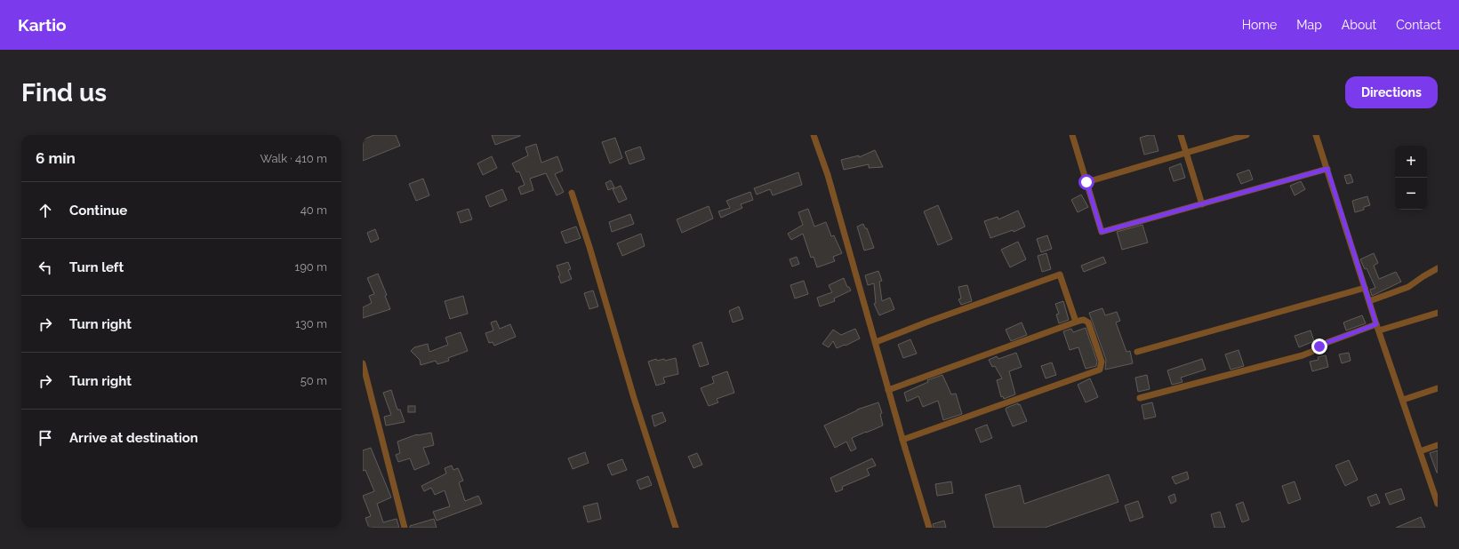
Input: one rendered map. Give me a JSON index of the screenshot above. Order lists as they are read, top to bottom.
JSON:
{
  "page": {
    "header": "Kartio",
    "nav": [
      "Home",
      "Map",
      "About",
      "Contact"
    ],
    "buttons": "Directions",
    "title": "Find us",
    "heading": ["6 min", "Walk · 410 m"],
    "map_buttons": ["+", "−"],
    "list": [
      ["Continue", "40 m"],
      ["Turn left", "190 m"],
      ["Turn right", "130 m"],
      ["Turn right", "50 m"],
      "Arrive at destination"
    ]
  }
}
